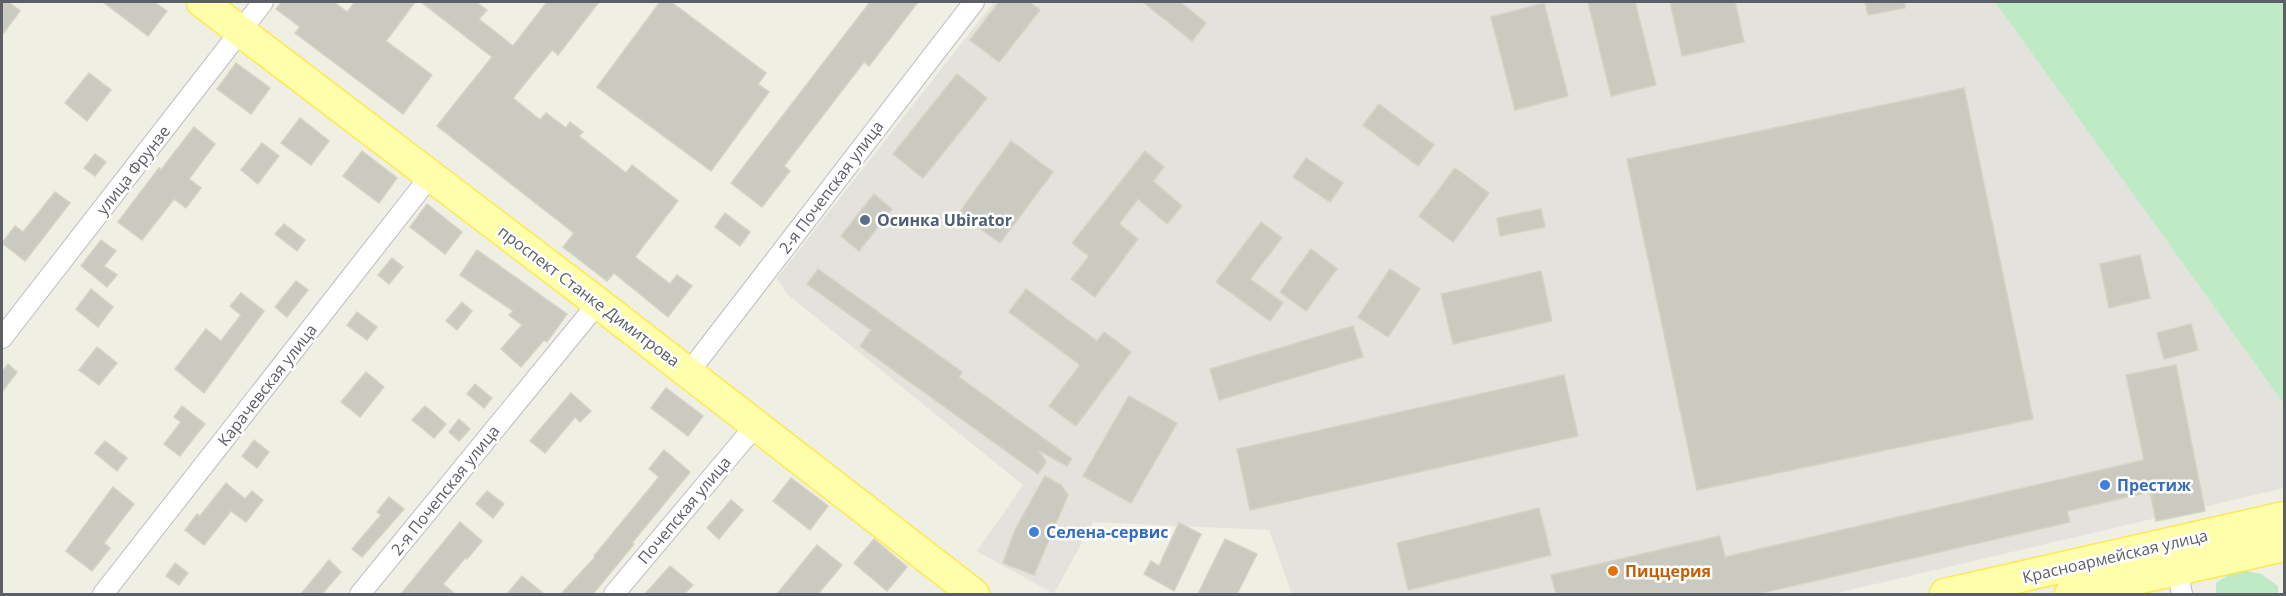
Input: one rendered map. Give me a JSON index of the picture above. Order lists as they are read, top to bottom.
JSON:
{
  "streets": {
    "main road": ["проспект Станке Димитрова", "Красноармейская улица"],
    "street": [
      "улица Фрунзе",
      "2-я Почепская улица",
      "Карачевская улица",
      "Почепская улица"
    ]
  },
  "crossings": [
    ["улица Фрунзе", "проспект Станке Димитрова"],
    ["2-я Почепская улица", "проспект Станке Димитрова"],
    ["проспект Станке Димитрова", "Карачевская улица"],
    ["проспект Станке Димитрова", "Почепская улица"]
  ],
  "places": [
    "Осинка Ubirator",
    "Престиж",
    "Селена-сервис",
    "Пиццерия"
  ]
}
